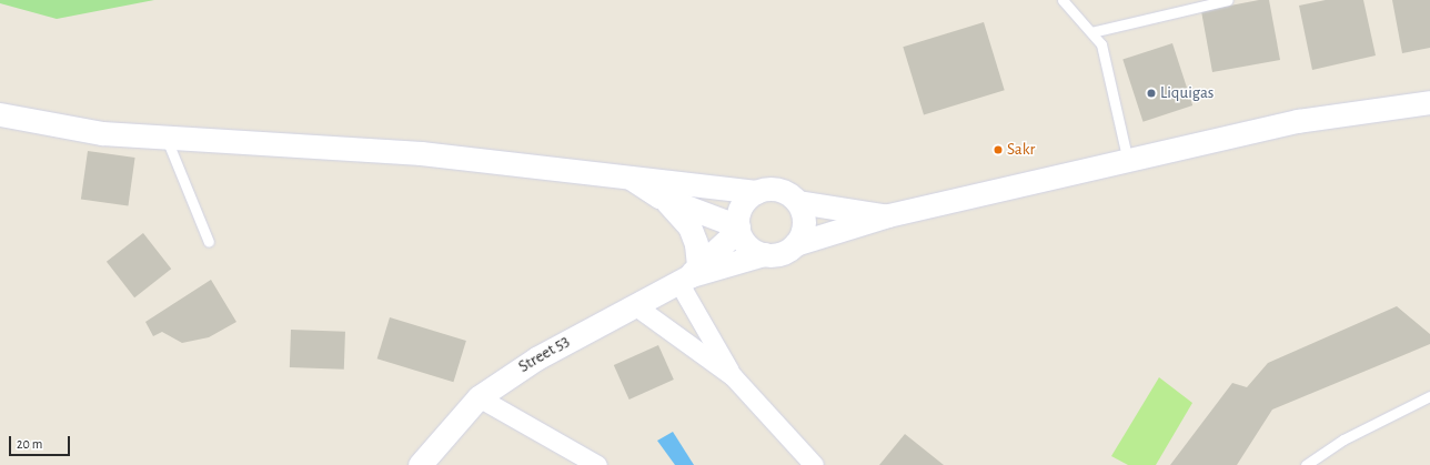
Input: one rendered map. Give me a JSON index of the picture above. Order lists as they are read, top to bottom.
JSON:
{
  "streets": {
    "street": ["Street 53"]
  },
  "places": ["Liquigas", "Sakr"],
  "scale_bar": "20 m"
}
